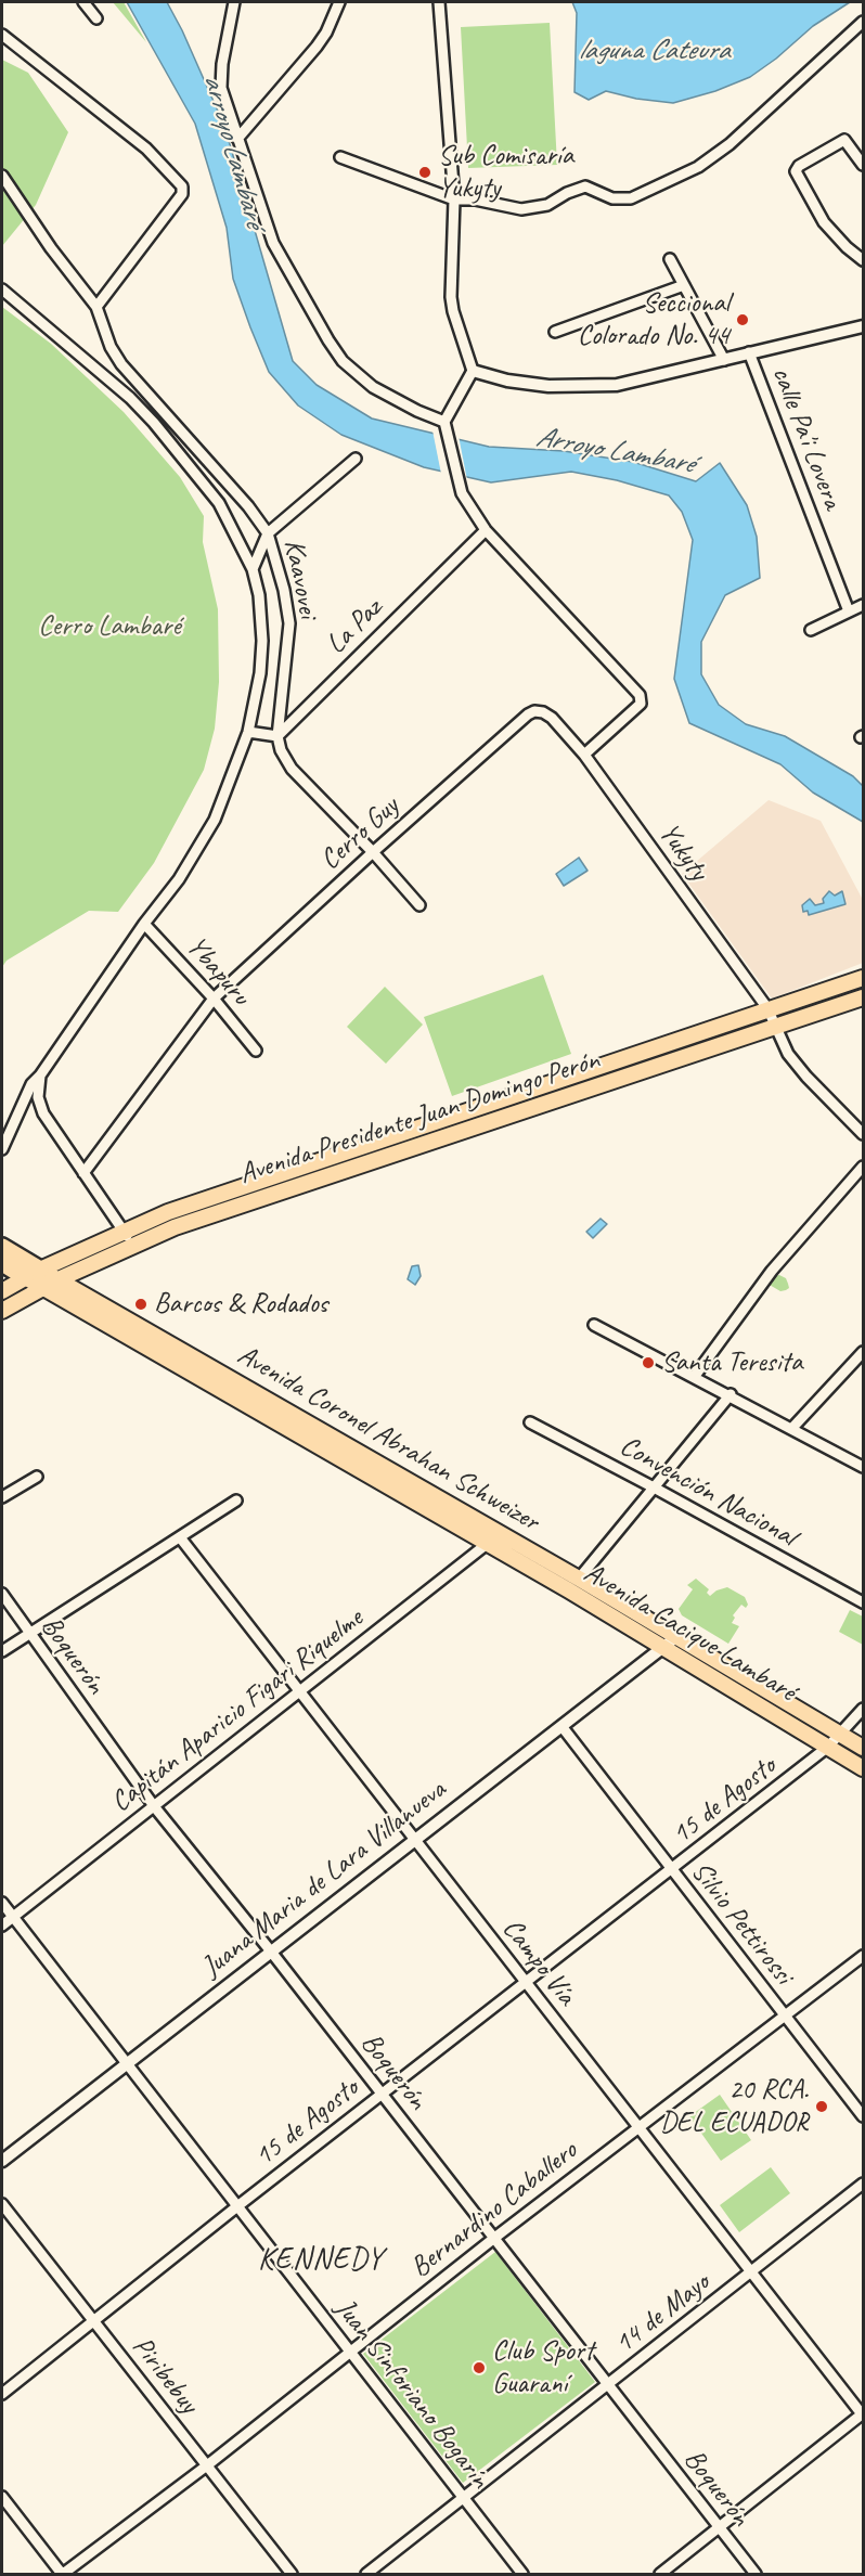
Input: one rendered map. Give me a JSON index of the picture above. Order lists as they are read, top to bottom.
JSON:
{
  "streets": {
    "highway": ["Avenida Coronel Abrahan Schweizer"],
    "main road": ["Avenida Presidente Juan Domingo Perón", "Avenida Cacique Lambaré"],
    "street": [
      "calle Pa'i Lovera",
      "Kaavovei",
      "La Paz",
      "Cerro Guy",
      "Yukyty",
      "Ybapuru",
      "Convención Nacional",
      "Boquerón",
      "Capitán Aparicio Figari Riquelme",
      "15 de Agosto",
      "Juana Maria de Lara Villanueva",
      "Silvio Pettirossi",
      "Campo Vía",
      "Bernardino Caballero",
      "14 de Mayo",
      "Piribebuy",
      "Juan Sinforiano Bogarín"
    ]
  },
  "crossings": [
    ["Kaavovei", "La Paz"],
    ["Cerro Guy", "Yukyty"],
    ["Cerro Guy", "Ybapuru"],
    ["Yukyty", "Avenida Presidente Juan Domingo Perón"],
    ["Avenida Presidente Juan Domingo Perón", "Avenida Coronel Abrahan Schweizer"],
    ["Avenida Coronel Abrahan Schweizer", "Avenida Cacique Lambaré"],
    ["Avenida Coronel Abrahan Schweizer", "Capitán Aparicio Figari Riquelme"],
    ["Avenida Cacique Lambaré", "Capitán Aparicio Figari Riquelme"],
    ["Avenida Cacique Lambaré", "15 de Agosto"],
    ["Avenida Cacique Lambaré", "Juana Maria de Lara Villanueva"],
    ["Boquerón", "Capitán Aparicio Figari Riquelme"],
    ["Boquerón", "15 de Agosto"],
    ["Boquerón", "Juana Maria de Lara Villanueva"],
    ["Boquerón", "Bernardino Caballero"],
    ["Boquerón", "14 de Mayo"],
    ["Capitán Aparicio Figari Riquelme", "Campo Vía"],
    ["Capitán Aparicio Figari Riquelme", "Juan Sinforiano Bogarín"],
    ["15 de Agosto", "Silvio Pettirossi"],
    ["15 de Agosto", "Campo Vía"],
    ["15 de Agosto", "Piribebuy"],
    ["15 de Agosto", "Juan Sinforiano Bogarín"],
    ["Juana Maria de Lara Villanueva", "Silvio Pettirossi"],
    ["Juana Maria de Lara Villanueva", "Campo Vía"],
    ["Juana Maria de Lara Villanueva", "Juan Sinforiano Bogarín"],
    ["Silvio Pettirossi", "Bernardino Caballero"],
    ["Campo Vía", "Bernardino Caballero"],
    ["Campo Vía", "14 de Mayo"],
    ["Bernardino Caballero", "Piribebuy"],
    ["Bernardino Caballero", "Juan Sinforiano Bogarín"],
    ["14 de Mayo", "Juan Sinforiano Bogarín"]
  ],
  "districts": ["KENNEDY"],
  "water": ["laguna Cateura", "arroyo Lambaré", "Arroyo Lambaré"],
  "parks": ["Cerro Lambaré"],
  "places": [
    "Sub Comisaría Yukyty",
    "Seccional Colorado No. 44",
    "Barcos & Rodados",
    "Santa Teresita",
    "20 RCA. DEL ECUADOR",
    "Club Sport Guaraní"
  ]
}
